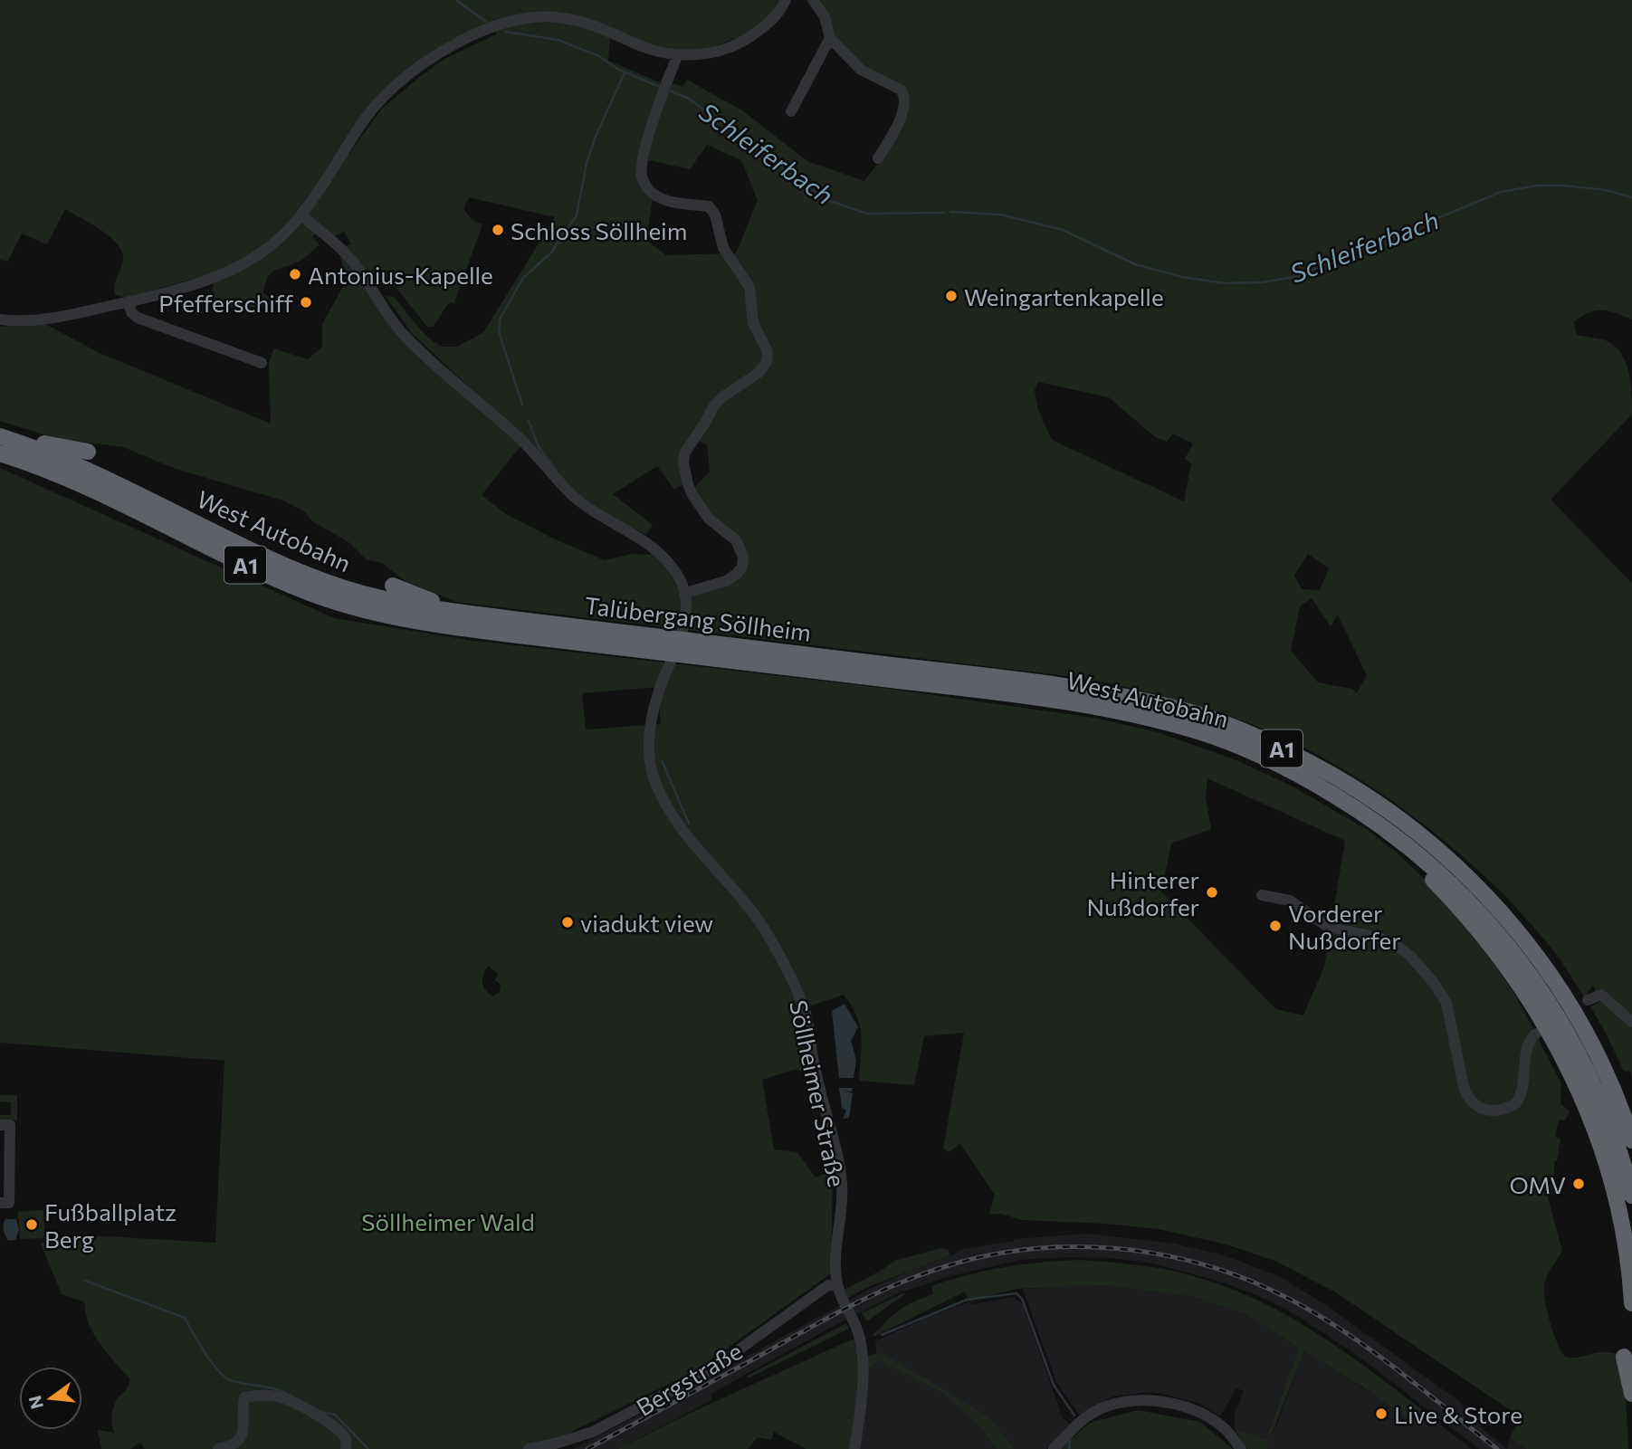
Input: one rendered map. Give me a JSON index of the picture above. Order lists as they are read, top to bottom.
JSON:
{
  "streets": {
    "highway": ["West Autobahn", "A1", "Talübergang Söllheim"],
    "street": ["Söllheimer Straße", "Bergstraße"]
  },
  "crossings": [
    ["West Autobahn", "Talübergang Söllheim"],
    ["Söllheimer Straße", "Bergstraße"]
  ],
  "water": ["Schleiferbach"],
  "parks": ["Söllheimer Wald"],
  "places": [
    "Schloss Söllheim",
    "Antonius-Kapelle",
    "Weingartenkapelle",
    "Pfefferschiff",
    "Hinterer Nußdorfer",
    "viadukt view",
    "Vorderer Nußdorfer",
    "OMV",
    "Fußballplatz Berg",
    "Live & Store"
  ],
  "north": "left"
}
